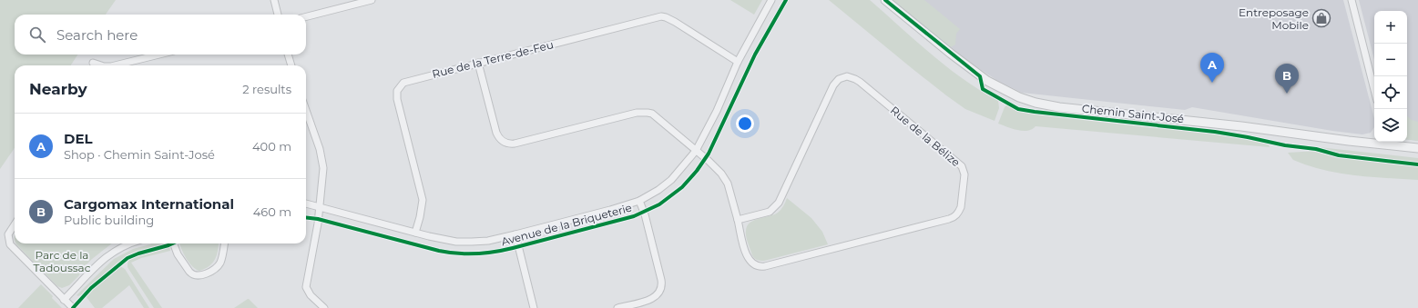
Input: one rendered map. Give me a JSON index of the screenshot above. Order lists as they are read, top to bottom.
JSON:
{
  "streets": {
    "street": [
      "Rue de la Terre-de-Feu",
      "Chemin Saint-José",
      "Rue de la Bélize",
      "Avenue de la Briqueterie"
    ]
  },
  "crossings": [
    ["Rue de la Terre-de-Feu", "Rue de la Bélize"],
    ["Rue de la Terre-de-Feu", "Avenue de la Briqueterie"],
    ["Rue de la Bélize", "Avenue de la Briqueterie"]
  ],
  "parks": ["Parc de la Tadoussac"],
  "places": {
    "shop": ["Entreposage Mobile"]
  },
  "page": {
    "map_buttons": ["+", "−"],
    "search": "Search here",
    "pins": ["A", "B"],
    "heading": ["Nearby", "2 results"],
    "list": [
      {
        "mark": "A",
        "name": "DEL",
        "note": "Shop · Chemin Saint-José",
        "value": "400 m"
      },
      {
        "mark": "B",
        "name": "Cargomax International",
        "note": "Public building",
        "value": "460 m"
      }
    ]
  }
}
